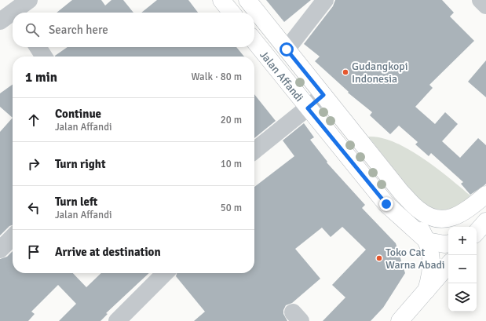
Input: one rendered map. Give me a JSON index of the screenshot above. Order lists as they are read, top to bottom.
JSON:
{
  "streets": {
    "main road": ["Jalan Affandi"]
  },
  "places": ["Gudangkopi Indonesia", "Toko Cat Warna Abadi"],
  "page": {
    "search": "Search here",
    "heading": ["1 min", "Walk · 80 m"],
    "list": [
      ["Continue", "Jalan Affandi", "20 m"],
      ["Turn right", "10 m"],
      ["Turn left", "Jalan Affandi", "50 m"],
      "Arrive at destination"
    ],
    "map_buttons": ["+", "−"]
  }
}
